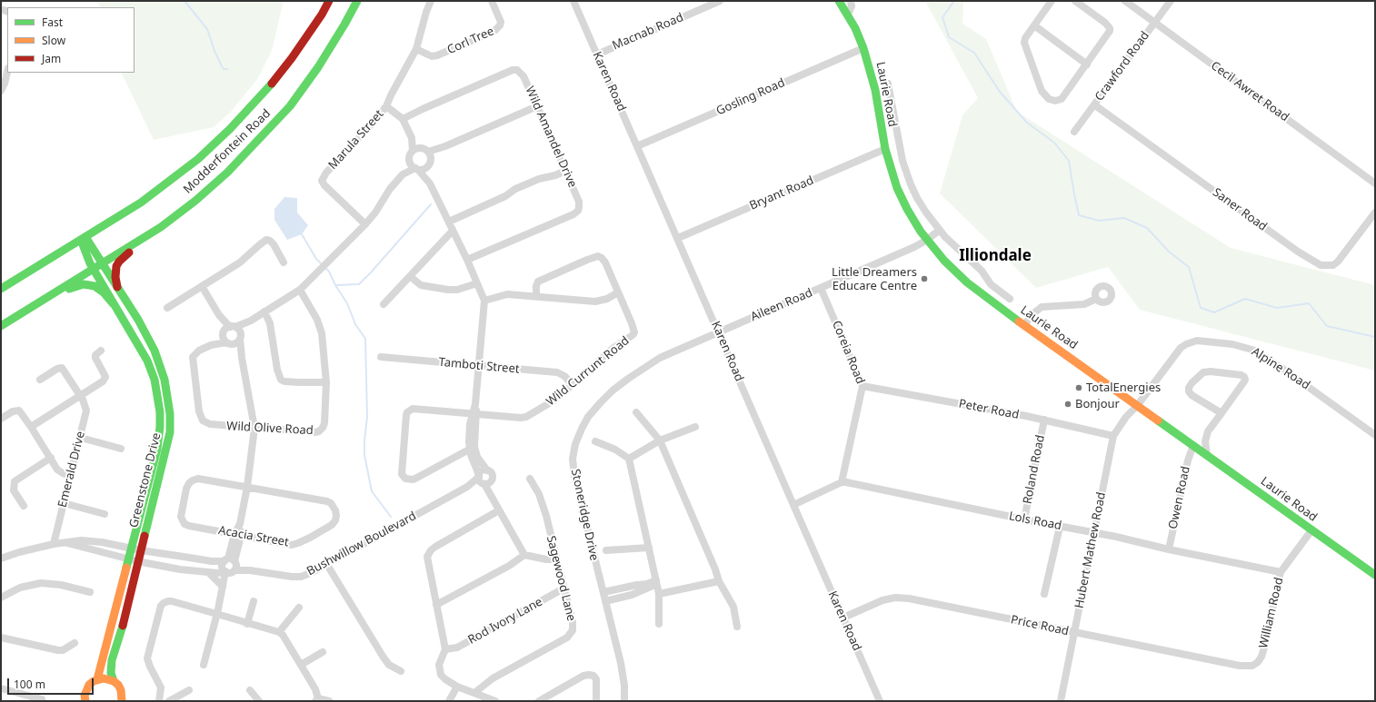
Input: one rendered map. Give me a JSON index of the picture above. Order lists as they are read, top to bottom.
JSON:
{
  "streets": {
    "main road": ["Laurie Road", "Modderfontein Road", "Greenstone Drive"],
    "street": [
      "Macnab Road",
      "Corl Tree",
      "Crawford Road",
      "Karen Road",
      "Cecil Awret Road",
      "Gosling Road",
      "Wild Amandel Drive",
      "Marula Street",
      "Bryant Road",
      "Saner Road",
      "Aileen Road",
      "Coreia Road",
      "Tamboti Street",
      "Alpine Road",
      "Wild Currunt Road",
      "Peter Road",
      "Wild Olive Road",
      "Emerald Drive",
      "Roland Road",
      "Owen Road",
      "Stoneridge Drive",
      "Lols Road",
      "Acacia Street",
      "Bushwillow Boulevard",
      "Hubert Mathew Road",
      "Sagewood Lane",
      "William Road",
      "Rod Ivory Lane",
      "Price Road"
    ]
  },
  "crossings": [
    ["Macnab Road", "Karen Road"],
    ["Corl Tree", "Marula Street"],
    ["Crawford Road", "Cecil Awret Road"],
    ["Crawford Road", "Saner Road"],
    ["Karen Road", "Gosling Road"],
    ["Karen Road", "Bryant Road"],
    ["Karen Road", "Aileen Road"],
    ["Karen Road", "Price Road"],
    ["Laurie Road", "Gosling Road"],
    ["Laurie Road", "Bryant Road"],
    ["Laurie Road", "Aileen Road"],
    ["Laurie Road", "Alpine Road"],
    ["Laurie Road", "Owen Road"],
    ["Laurie Road", "Hubert Mathew Road"],
    ["Laurie Road", "William Road"],
    ["Modderfontein Road", "Greenstone Drive"],
    ["Aileen Road", "Coreia Road"],
    ["Aileen Road", "Stoneridge Drive"],
    ["Coreia Road", "Peter Road"],
    ["Coreia Road", "Lols Road"],
    ["Tamboti Street", "Wild Currunt Road"],
    ["Alpine Road", "Hubert Mathew Road"],
    ["Peter Road", "Roland Road"],
    ["Peter Road", "Hubert Mathew Road"],
    ["Emerald Drive", "Bushwillow Boulevard"],
    ["Roland Road", "Lols Road"],
    ["Greenstone Drive", "Bushwillow Boulevard"],
    ["Owen Road", "Lols Road"],
    ["Lols Road", "Hubert Mathew Road"],
    ["Lols Road", "William Road"],
    ["Hubert Mathew Road", "Price Road"],
    ["Sagewood Lane", "Rod Ivory Lane"],
    ["William Road", "Price Road"]
  ],
  "districts": ["Illiondale"],
  "places": ["Little Dreamers Educare Centre", "TotalEnergies", "Bonjour"],
  "legend": ["Fast", "Slow", "Jam"],
  "scale_bar": "100 m"
}
